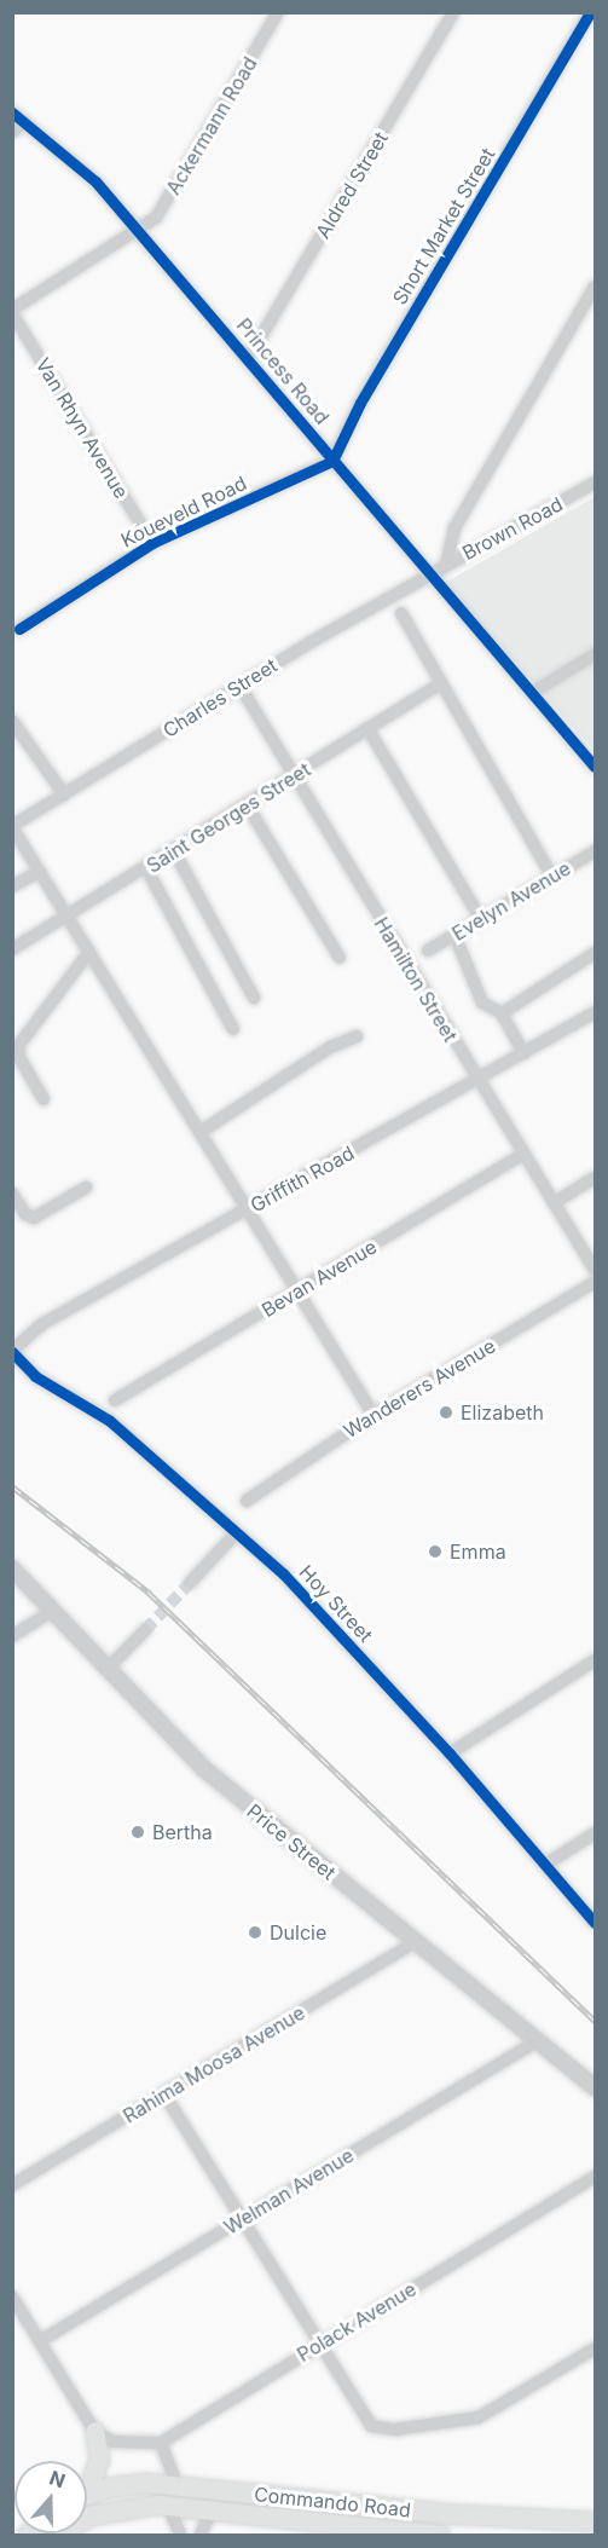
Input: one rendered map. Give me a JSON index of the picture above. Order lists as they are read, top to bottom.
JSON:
{
  "streets": {
    "main road": ["Commando Road"],
    "street": [
      "Ackermann Road",
      "Aldred Street",
      "Short Market Street",
      "Princess Road",
      "Van Rhyn Avenue",
      "Koueveld Road",
      "Brown Road",
      "Charles Street",
      "Saint Georges Street",
      "Evelyn Avenue",
      "Hamilton Street",
      "Griffith Road",
      "Bevan Avenue",
      "Wanderers Avenue",
      "Hoy Street",
      "Price Street",
      "Rahima Moosa Avenue",
      "Welman Avenue",
      "Polack Avenue"
    ]
  },
  "crossings": [
    ["Ackermann Road", "Princess Road"],
    ["Ackermann Road", "Van Rhyn Avenue"],
    ["Aldred Street", "Princess Road"],
    ["Short Market Street", "Princess Road"],
    ["Short Market Street", "Koueveld Road"],
    ["Princess Road", "Koueveld Road"],
    ["Princess Road", "Brown Road"],
    ["Princess Road", "Charles Street"],
    ["Van Rhyn Avenue", "Koueveld Road"],
    ["Brown Road", "Charles Street"],
    ["Charles Street", "Hamilton Street"],
    ["Saint Georges Street", "Hamilton Street"],
    ["Hamilton Street", "Griffith Road"],
    ["Hamilton Street", "Bevan Avenue"],
    ["Griffith Road", "Hoy Street"],
    ["Price Street", "Rahima Moosa Avenue"],
    ["Price Street", "Welman Avenue"]
  ],
  "places": [
    "Elizabeth",
    "Emma",
    "Bertha",
    "Dulcie"
  ],
  "north": "top"
}
